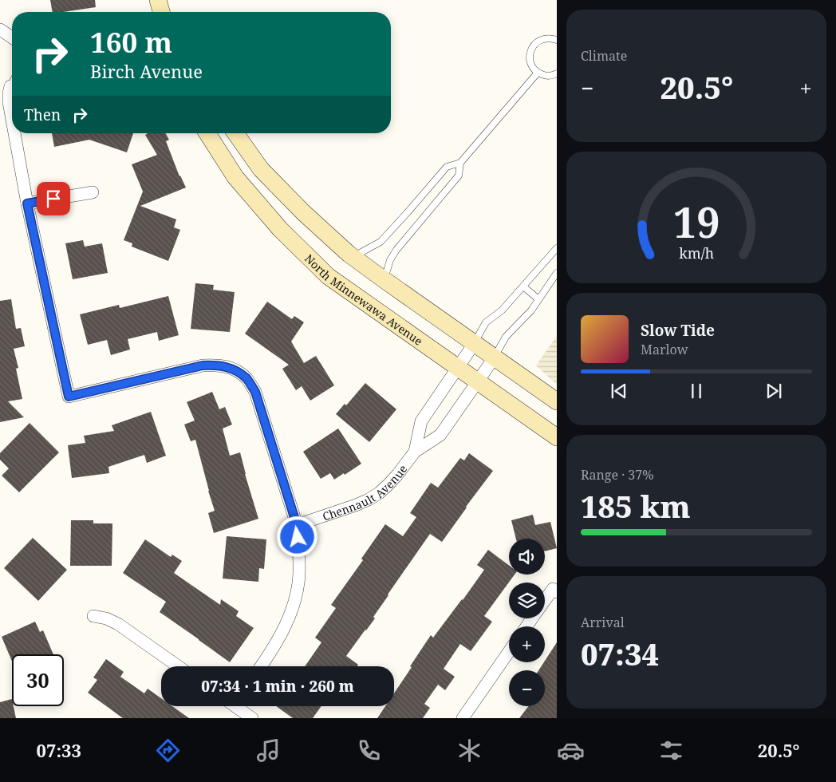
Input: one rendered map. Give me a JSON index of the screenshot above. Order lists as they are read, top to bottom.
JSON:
{
  "streets": {
    "main road": ["North Minnewawa Avenue"],
    "street": ["Chennault Avenue"]
  },
  "crossings": [
    ["North Minnewawa Avenue", "Chennault Avenue"]
  ],
  "page": {
    "tile": [
      "Climate",
      ["Range · 37%", "185 km"],
      ["Arrival", "07:34"]
    ],
    "turn": ["160 m", "Birch Avenue"],
    "heat": ["−", "20.5°", "+"],
    "then": "Then",
    "song": ["Slow Tide", "Marlow"],
    "map_buttons": ["+", "−"],
    "limit": "30",
    "trip": "07:34 · 1 min · 260 m",
    "tabs": ["07:33", "20.5°"],
    "gauge": ["19", "km/h"]
  }
}
